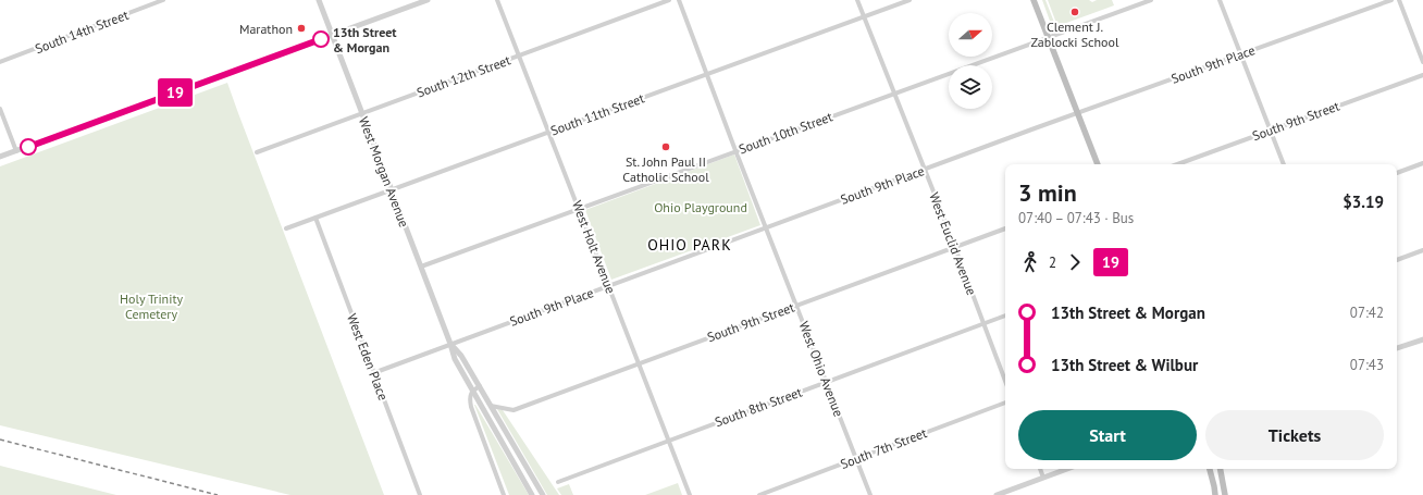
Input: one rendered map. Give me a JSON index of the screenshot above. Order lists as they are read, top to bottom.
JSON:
{
  "streets": {
    "street": [
      "South 14th Street",
      "South 9th Place",
      "South 12th Street",
      "South 11th Street",
      "South 9th Street",
      "South 10th Street",
      "West Morgan Avenue",
      "West Euclid Avenue",
      "West Holt Avenue",
      "West Eden Place",
      "West Ohio Avenue",
      "South 8th Street",
      "South 7th Street"
    ]
  },
  "crossings": [
    ["South 9th Place", "West Morgan Avenue"],
    ["South 9th Place", "West Euclid Avenue"],
    ["South 9th Place", "West Holt Avenue"],
    ["South 9th Place", "West Eden Place"],
    ["South 9th Place", "West Ohio Avenue"],
    ["South 12th Street", "West Morgan Avenue"],
    ["South 12th Street", "West Holt Avenue"],
    ["South 11th Street", "West Morgan Avenue"],
    ["South 11th Street", "West Euclid Avenue"],
    ["South 11th Street", "West Holt Avenue"],
    ["South 11th Street", "West Eden Place"],
    ["South 11th Street", "West Ohio Avenue"],
    ["South 9th Street", "West Morgan Avenue"],
    ["South 9th Street", "West Euclid Avenue"],
    ["South 9th Street", "West Holt Avenue"],
    ["South 9th Street", "West Ohio Avenue"],
    ["South 10th Street", "West Morgan Avenue"],
    ["South 10th Street", "West Euclid Avenue"],
    ["South 10th Street", "West Holt Avenue"],
    ["South 10th Street", "West Ohio Avenue"],
    ["West Euclid Avenue", "South 8th Street"],
    ["West Holt Avenue", "South 8th Street"],
    ["West Ohio Avenue", "South 8th Street"],
    ["West Ohio Avenue", "South 7th Street"]
  ],
  "districts": ["OHIO PARK"],
  "parks": ["Ohio Playground", "Holy Trinity Cemetery"],
  "places": [
    "Clement J. Zablocki School",
    "Marathon",
    "13th Street & Morgan",
    "St. John Paul II Catholic School"
  ],
  "lines": ["bus line 19"],
  "north": "right",
  "page": {
    "on_map": "19",
    "heading": ["3 min", "07:40 – 07:43 · Bus", "$3.19"],
    "legs": ["2", "19"],
    "list": [
      {
        "name": "13th Street & Morgan",
        "value": "07:42"
      },
      {
        "name": "13th Street & Wilbur",
        "value": "07:43"
      }
    ],
    "buttons": ["Start", "Tickets"]
  }
}
